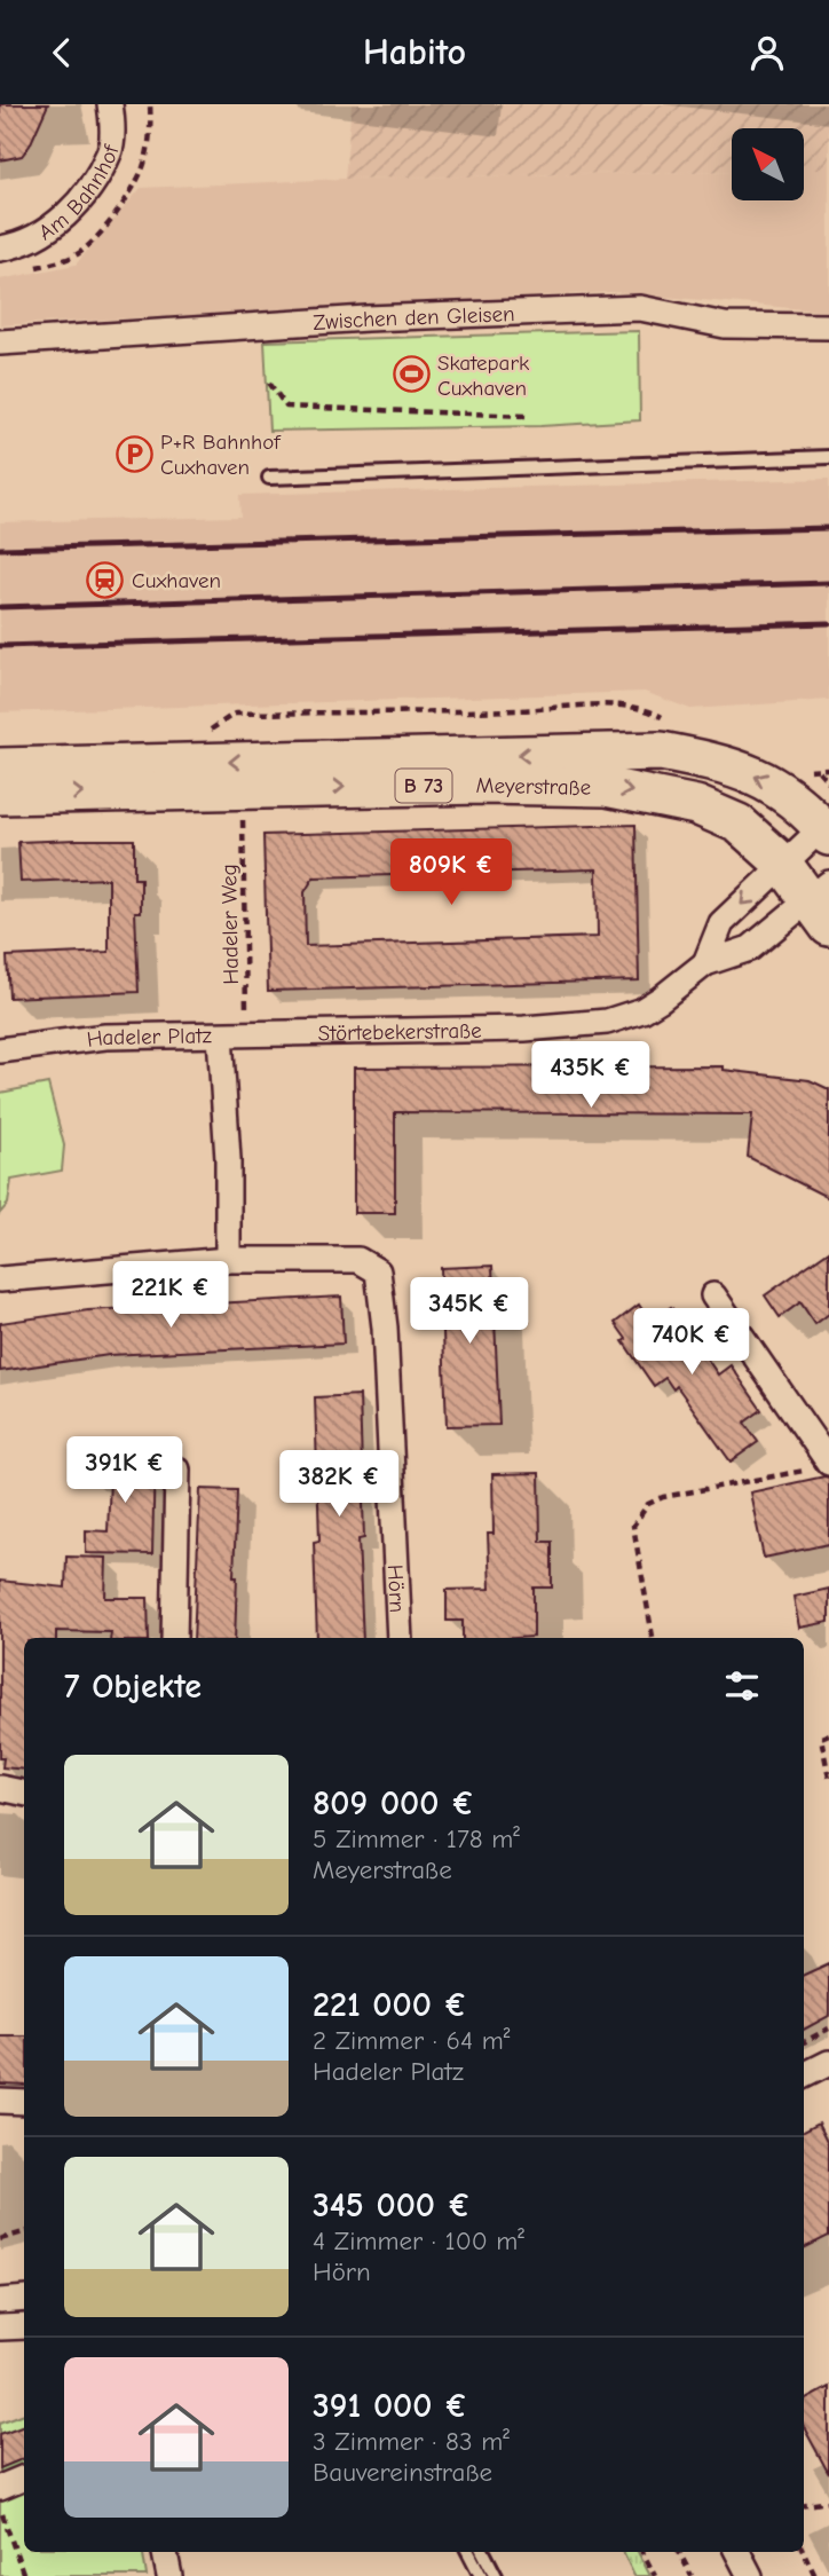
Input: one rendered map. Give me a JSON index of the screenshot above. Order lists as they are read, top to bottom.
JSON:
{
  "streets": {
    "main road": ["B 73", "Meyerstraße"],
    "street": [
      "Am Bahnhof",
      "Zwischen den Gleisen",
      "Störtebekerstraße",
      "Hadeler Platz",
      "Hörn"
    ],
    "path": ["Hadeler Weg"]
  },
  "crossings": [
    ["Meyerstraße", "Störtebekerstraße"],
    ["Hadeler Weg", "Störtebekerstraße"],
    ["Störtebekerstraße", "Hadeler Platz"],
    ["Hadeler Platz", "Hörn"]
  ],
  "places": {
    "sports": ["Skatepark Cuxhaven"],
    "parking": ["P+R Bahnhof Cuxhaven"],
    "station": ["Cuxhaven"]
  },
  "north": "top left",
  "page": {
    "header": "Habito",
    "price": [
      "809K €",
      "435K €",
      "221K €",
      "345K €",
      "740K €",
      "391K €",
      "382K €"
    ],
    "heading": "7 Objekte",
    "list": [
      {
        "name": "809 000 €",
        "note": "5 Zimmer · 178 m² · Meyerstraße"
      },
      {
        "name": "221 000 €",
        "note": "2 Zimmer · 64 m² · Hadeler Platz"
      },
      {
        "name": "345 000 €",
        "note": "4 Zimmer · 100 m² · Hörn"
      },
      {
        "name": "391 000 €",
        "note": "3 Zimmer · 83 m² · Bauvereinstraße"
      }
    ]
  }
}
